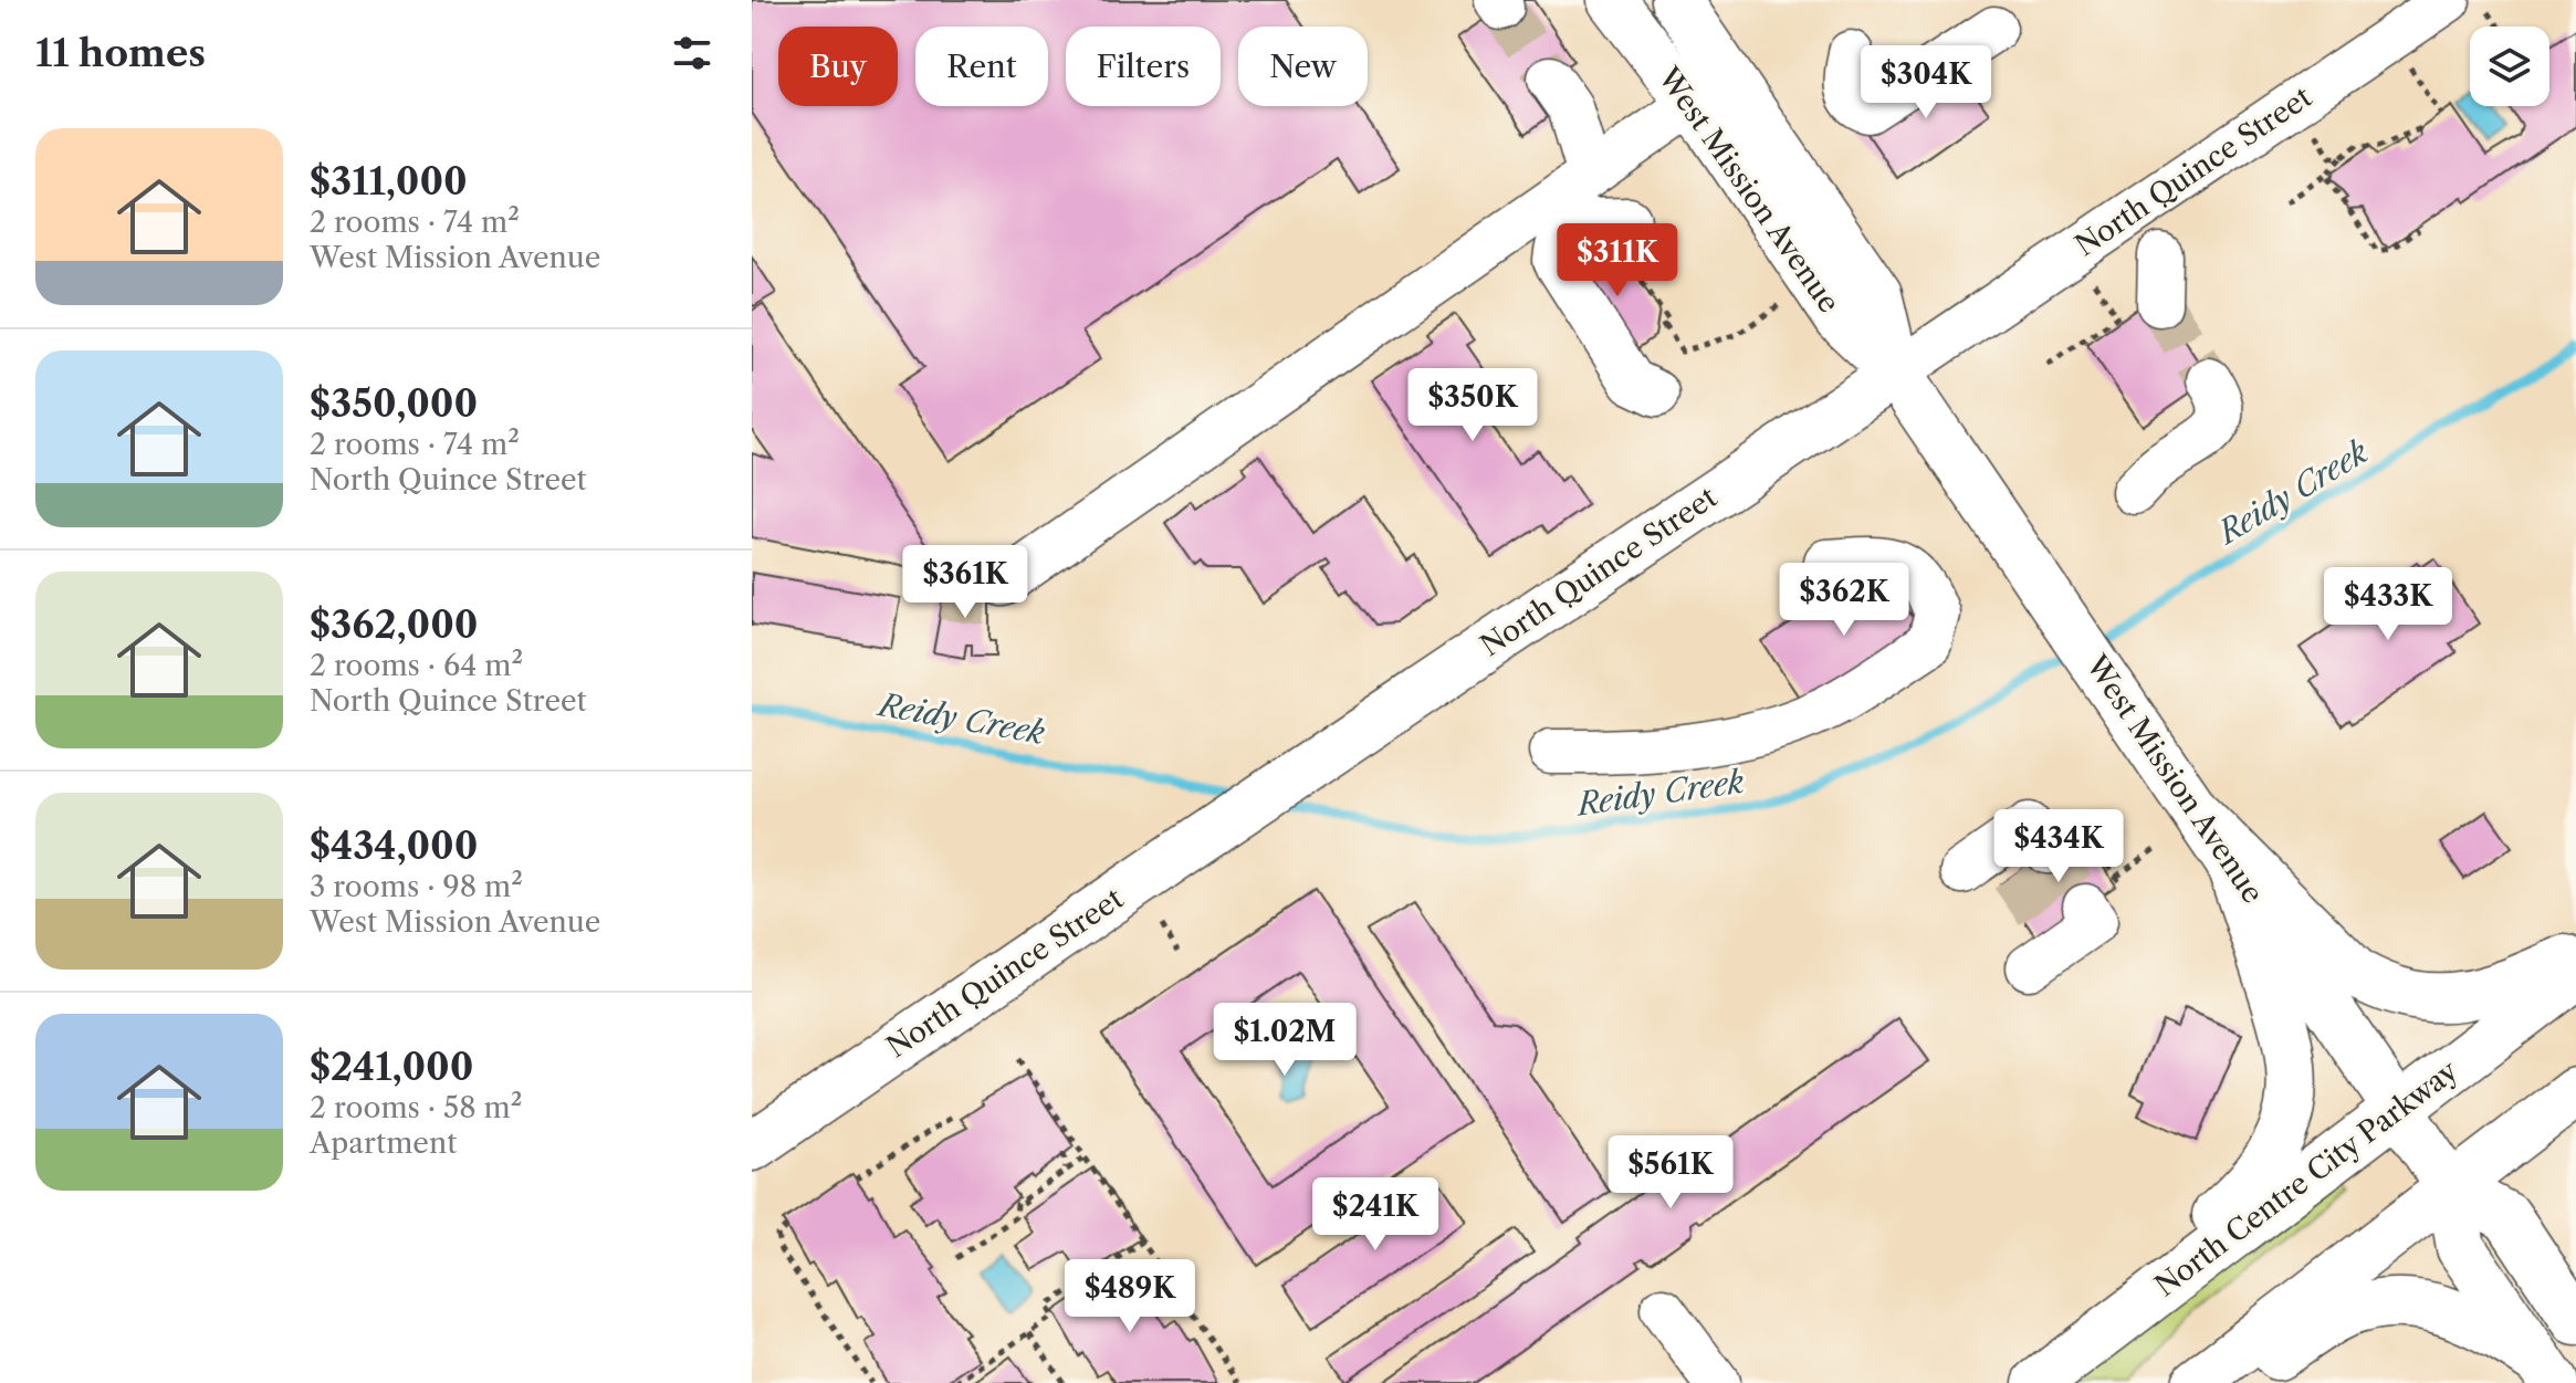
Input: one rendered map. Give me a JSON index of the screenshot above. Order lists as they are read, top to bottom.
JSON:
{
  "streets": {
    "main road": ["North Quince Street", "West Mission Avenue", "North Centre City Parkway"]
  },
  "crossings": [
    ["North Quince Street", "West Mission Avenue"],
    ["West Mission Avenue", "North Centre City Parkway"]
  ],
  "water": ["Reidy Creek"],
  "page": {
    "heading": "11 homes",
    "chip": [
      "Buy",
      "Rent",
      "Filters",
      "New"
    ],
    "price": [
      "$304K",
      "$311K",
      "$350K",
      "$361K",
      "$362K",
      "$433K",
      "$434K",
      "$1.02M",
      "$561K",
      "$241K",
      "$489K"
    ],
    "list": [
      {
        "name": "$311,000",
        "note": "2 rooms · 74 m² · West Mission Avenue"
      },
      {
        "name": "$350,000",
        "note": "2 rooms · 74 m² · North Quince Street"
      },
      {
        "name": "$362,000",
        "note": "2 rooms · 64 m² · North Quince Street"
      },
      {
        "name": "$434,000",
        "note": "3 rooms · 98 m² · West Mission Avenue"
      },
      {
        "name": "$241,000",
        "note": "2 rooms · 58 m² · Apartment"
      }
    ]
  }
}
